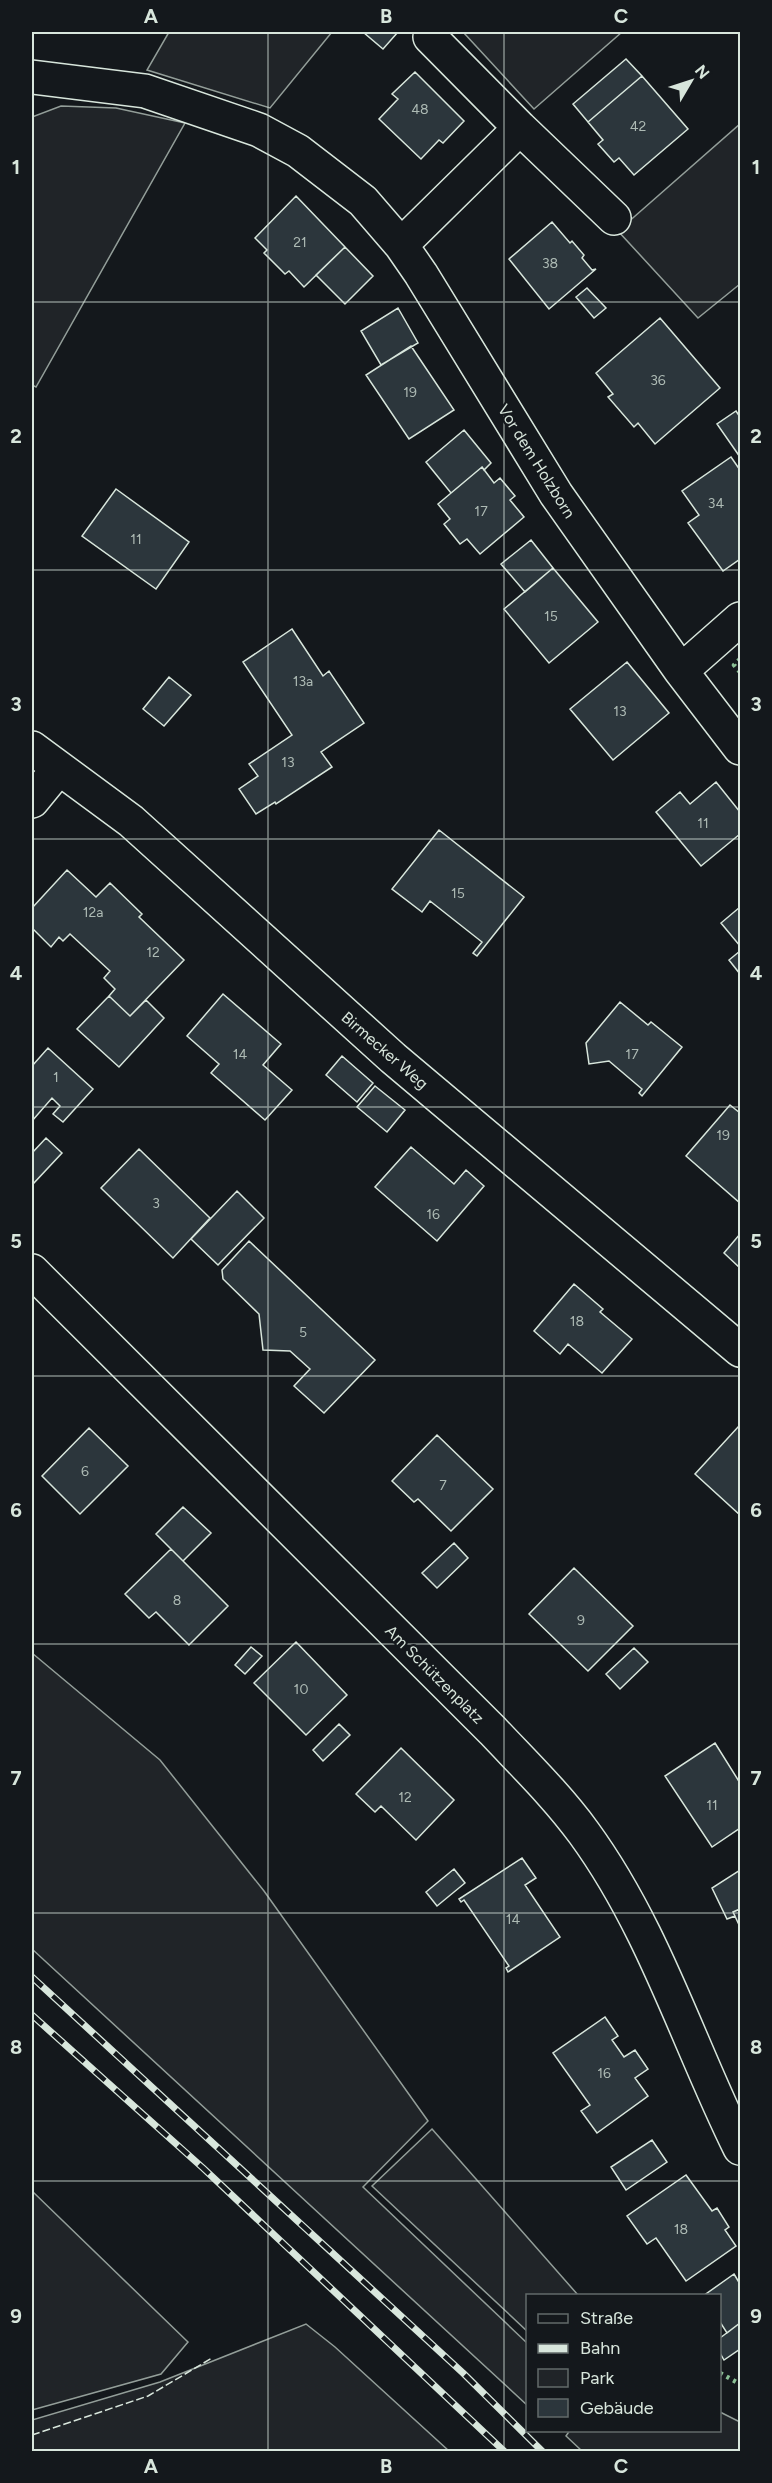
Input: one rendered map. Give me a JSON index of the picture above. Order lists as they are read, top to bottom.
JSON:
{
  "streets": {
    "street": ["Vor dem Holzborn", "Birmecker Weg", "Am Schützenplatz"]
  },
  "house_numbers": [
    "48",
    "42",
    "21",
    "38",
    "36",
    "19",
    "34",
    "17",
    "11",
    "15",
    "13a",
    "13",
    "13",
    "11",
    "15",
    "12a",
    "12",
    "14",
    "17",
    "1",
    "19",
    "3",
    "16",
    "18",
    "5",
    "6",
    "7",
    "8",
    "9",
    "10",
    "12",
    "11",
    "14",
    "16",
    "18"
  ],
  "legend": [
    "Straße",
    "Bahn",
    "Park",
    "Gebäude"
  ],
  "north": "top right",
  "grid": {
    "columns": ["A", "B", "C"],
    "rows": [
      "1",
      "2",
      "3",
      "4",
      "5",
      "6",
      "7",
      "8",
      "9"
    ]
  }
}
